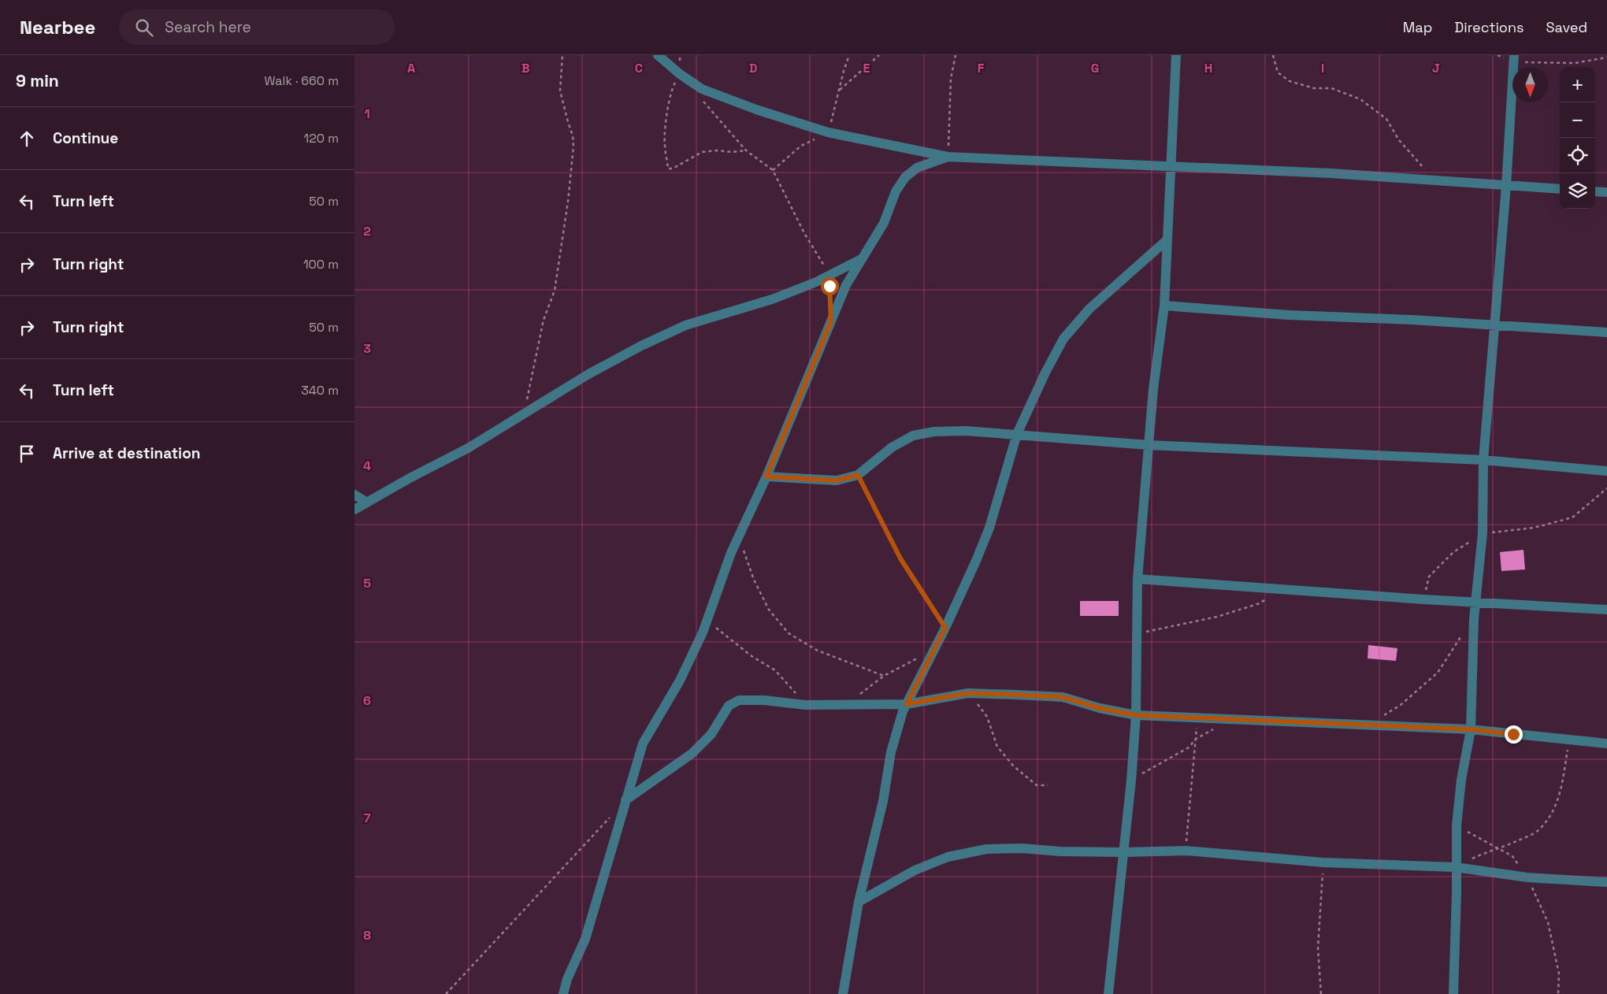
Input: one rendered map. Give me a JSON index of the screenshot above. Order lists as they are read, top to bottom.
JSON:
{
  "north": "bottom",
  "page": {
    "header": "Nearbee",
    "search": "Search here",
    "nav": ["Map", "Directions", "Saved"],
    "heading": ["9 min", "Walk · 660 m"],
    "map_buttons": ["+", "−"],
    "list": [
      ["Continue", "120 m"],
      ["Turn left", "50 m"],
      ["Turn right", "100 m"],
      ["Turn right", "50 m"],
      ["Turn left", "340 m"],
      "Arrive at destination"
    ]
  },
  "grid": {
    "columns": [
      "A",
      "B",
      "C",
      "D",
      "E",
      "F",
      "G",
      "H",
      "I",
      "J"
    ],
    "rows": [
      "1",
      "2",
      "3",
      "4",
      "5",
      "6",
      "7",
      "8"
    ]
  }
}
